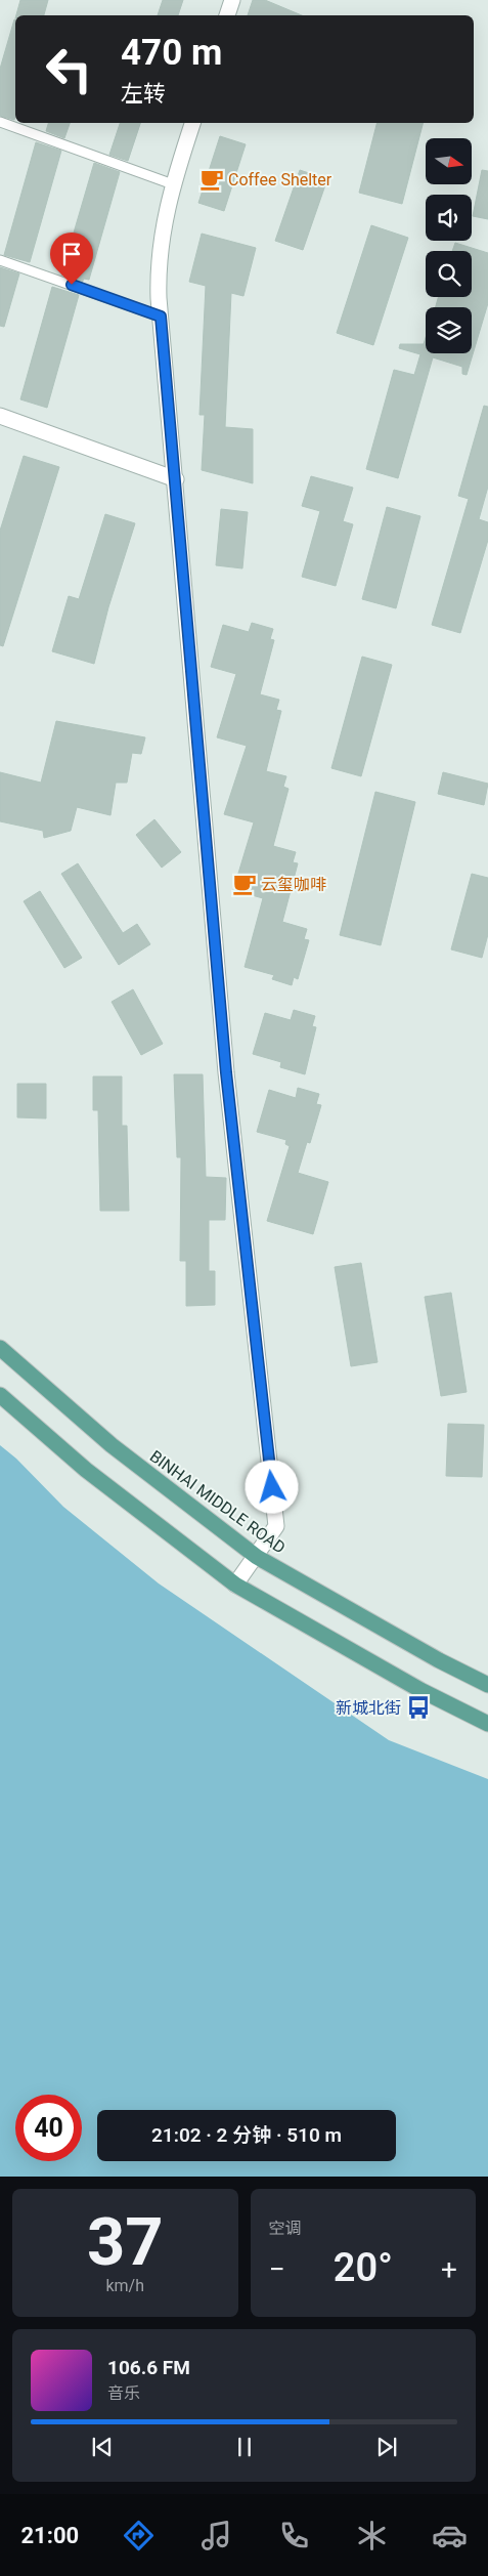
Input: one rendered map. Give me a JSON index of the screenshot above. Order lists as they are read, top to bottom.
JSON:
{
  "streets": {
    "main road": ["BINHAI MIDDLE ROAD"]
  },
  "places": {
    "cafe": ["Coffee Shelter", "云玺咖啡"],
    "bus stop": ["新城北街"]
  },
  "north": "right",
  "page": {
    "turn": ["470 m", "左转"],
    "limit": "40",
    "trip": "21:02 · 2 分钟 · 510 m",
    "tile": [
      ["37", "km/h"],
      "空调"
    ],
    "heat": ["−", "20°", "+"],
    "song": ["106.6 FM", "音乐"],
    "tabs": "21:00"
  }
}
